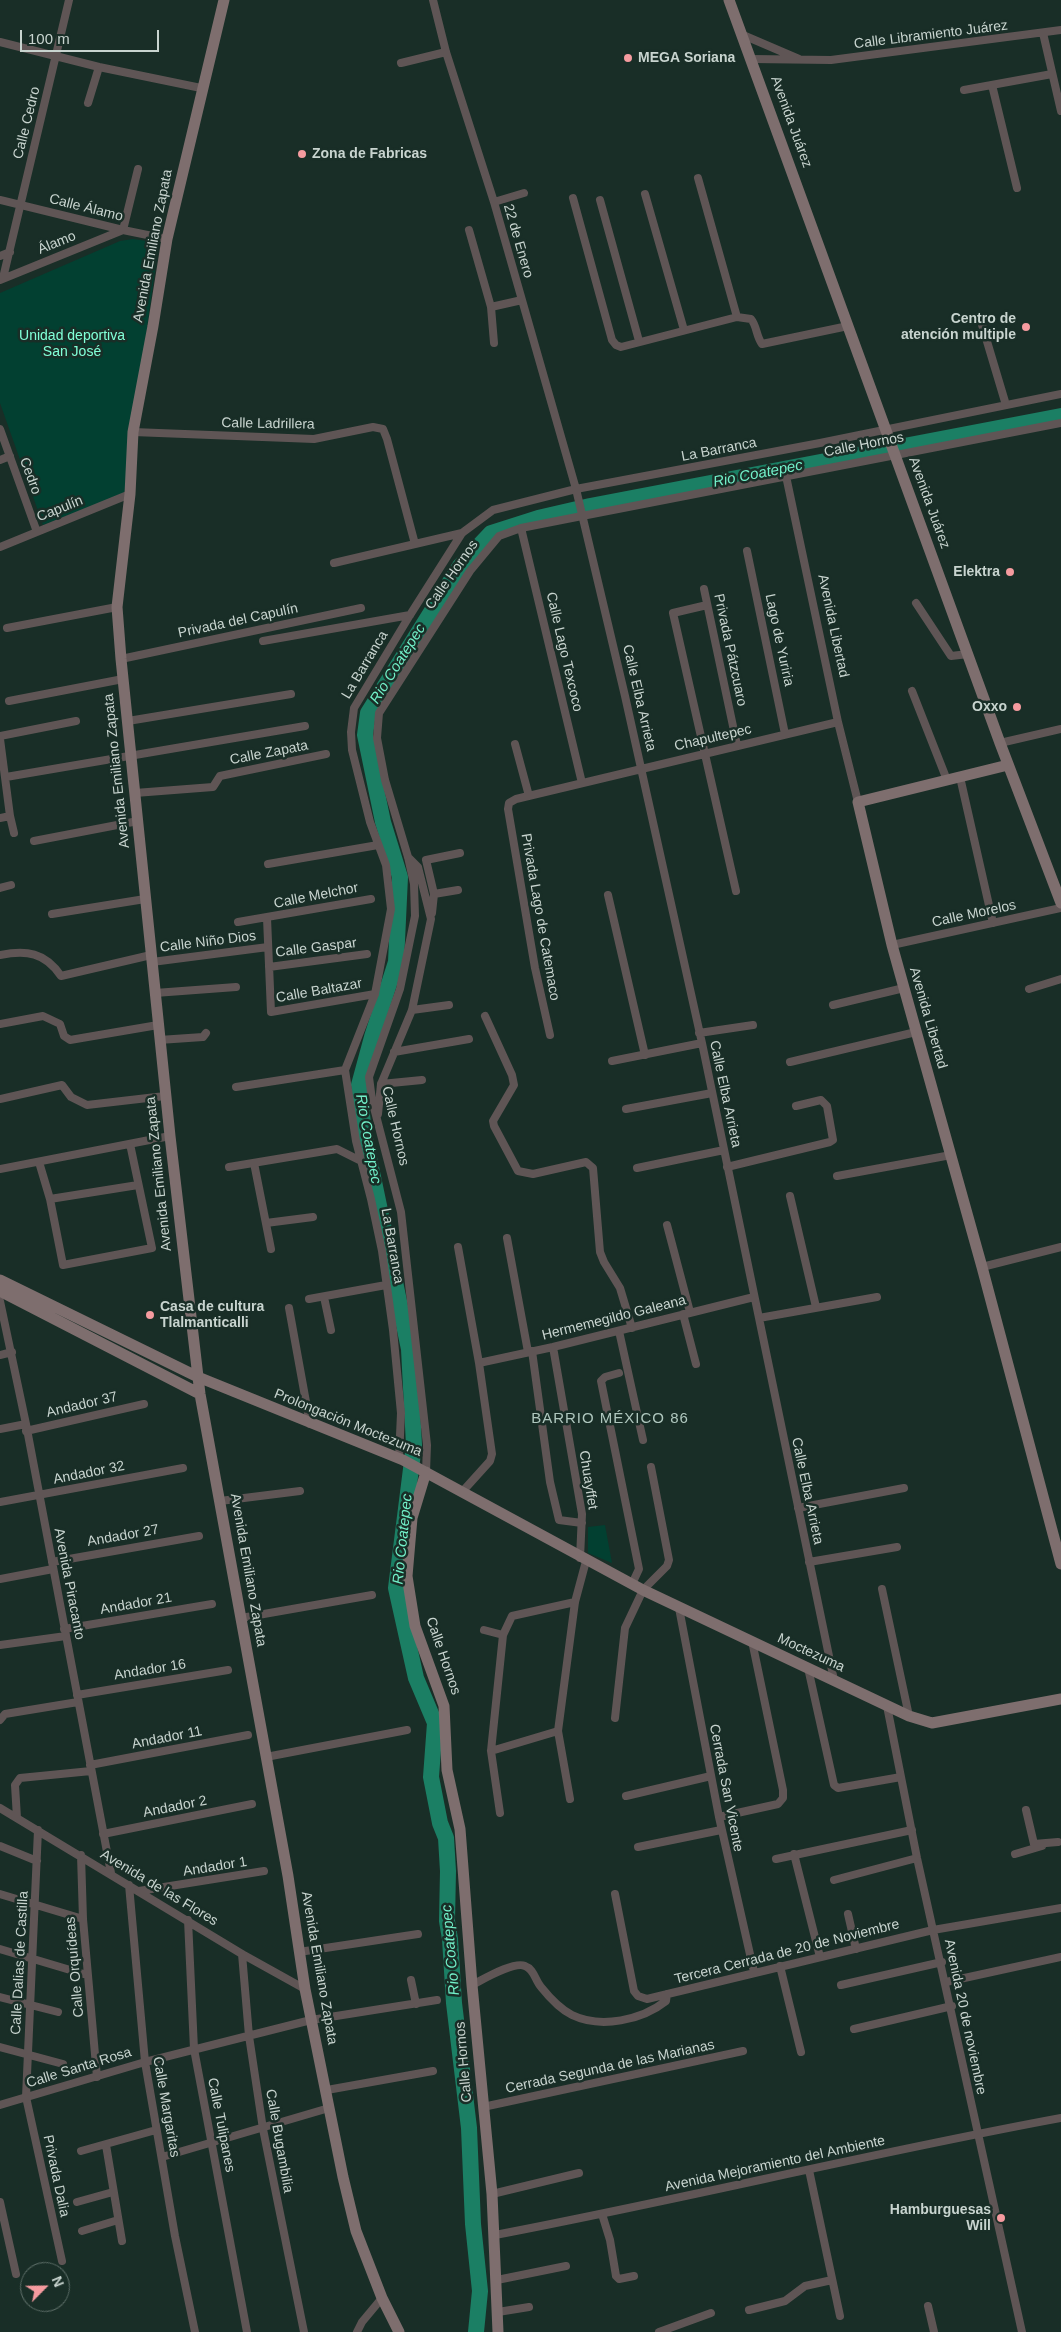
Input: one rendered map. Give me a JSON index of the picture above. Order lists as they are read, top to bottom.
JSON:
{
  "streets": {
    "street": [
      "Calle Libramiento Juárez",
      "Avenida Juárez",
      "Calle Cedro",
      "Calle Álamo",
      "22 de Enero",
      "Álamo",
      "Avenida Emiliano Zapata",
      "Calle Ladrillera",
      "Calle Hornos",
      "La Barranca",
      "Cedro",
      "Capulín",
      "Privada del Capulín",
      "Avenida Libertad",
      "Lago de Yuriria",
      "Privada Pátzcuaro",
      "Calle Lago Texcoco",
      "Calle Elba Arrieta",
      "Chapultepec",
      "Calle Zapata",
      "Calle Melchor",
      "Calle Morelos",
      "Privada Lago de Catemaco",
      "Calle Niño Dios",
      "Calle Gaspar",
      "Calle Baltazar",
      "Hermemegildo Galeana",
      "Andador 37",
      "Prolongación Moctezuma",
      "Andador 32",
      "Chuayffet",
      "Andador 27",
      "Avenida Piracanto",
      "Andador 21",
      "Moctezuma",
      "Andador 16",
      "Andador 11",
      "Cerrada San Vicente",
      "Andador 2",
      "Andador 1",
      "Avenida de las Flores",
      "Tercera Cerrada de 20 de Noviembre",
      "Calle Dalias de Castilla",
      "Calle Orquídeas",
      "Avenida 20 de noviembre",
      "Cerrada Segunda de las Marianas",
      "Calle Santa Rosa",
      "Calle Margaritas",
      "Calle Tulipanes",
      "Calle Bugambilia",
      "Avenida Mejoramiento del Ambiente",
      "Privada Dalia"
    ]
  },
  "crossings": [
    ["Calle Libramiento Juárez", "Avenida Juárez"],
    ["Avenida Juárez", "Calle Hornos"],
    ["Avenida Juárez", "La Barranca"],
    ["Calle Cedro", "Calle Álamo"],
    ["Calle Cedro", "Álamo"],
    ["Calle Álamo", "Álamo"],
    ["Calle Álamo", "Avenida Emiliano Zapata"],
    ["22 de Enero", "Calle Hornos"],
    ["22 de Enero", "La Barranca"],
    ["22 de Enero", "Calle Elba Arrieta"],
    ["Avenida Emiliano Zapata", "Calle Ladrillera"],
    ["Avenida Emiliano Zapata", "Capulín"],
    ["Avenida Emiliano Zapata", "Privada del Capulín"],
    ["Avenida Emiliano Zapata", "Calle Zapata"],
    ["Avenida Emiliano Zapata", "Calle Niño Dios"],
    ["Avenida Emiliano Zapata", "Prolongación Moctezuma"],
    ["Avenida Emiliano Zapata", "Avenida de las Flores"],
    ["Avenida Emiliano Zapata", "Calle Santa Rosa"],
    ["Calle Hornos", "Avenida Libertad"],
    ["Calle Hornos", "Calle Lago Texcoco"],
    ["Calle Hornos", "Calle Elba Arrieta"],
    ["Calle Hornos", "Prolongación Moctezuma"],
    ["Calle Hornos", "Cerrada Segunda de las Marianas"],
    ["Calle Hornos", "Avenida Mejoramiento del Ambiente"],
    ["La Barranca", "Calle Baltazar"],
    ["La Barranca", "Prolongación Moctezuma"],
    ["Cedro", "Capulín"],
    ["Avenida Libertad", "Chapultepec"],
    ["Avenida Libertad", "Calle Morelos"],
    ["Lago de Yuriria", "Chapultepec"],
    ["Privada Pátzcuaro", "Chapultepec"],
    ["Calle Lago Texcoco", "Chapultepec"],
    ["Calle Elba Arrieta", "Chapultepec"],
    ["Calle Elba Arrieta", "Hermemegildo Galeana"],
    ["Calle Elba Arrieta", "Moctezuma"],
    ["Chapultepec", "Privada Lago de Catemaco"],
    ["Calle Melchor", "Calle Baltazar"],
    ["Calle Niño Dios", "Calle Baltazar"],
    ["Calle Gaspar", "Calle Baltazar"],
    ["Hermemegildo Galeana", "Chuayffet"],
    ["Andador 37", "Avenida Piracanto"],
    ["Prolongación Moctezuma", "Chuayffet"],
    ["Prolongación Moctezuma", "Moctezuma"],
    ["Prolongación Moctezuma", "Cerrada San Vicente"],
    ["Andador 32", "Avenida Piracanto"],
    ["Andador 27", "Avenida Piracanto"],
    ["Avenida Piracanto", "Andador 21"],
    ["Avenida Piracanto", "Andador 16"],
    ["Avenida Piracanto", "Andador 11"],
    ["Avenida Piracanto", "Andador 2"],
    ["Avenida Piracanto", "Avenida de las Flores"],
    ["Moctezuma", "Cerrada San Vicente"],
    ["Moctezuma", "Avenida 20 de noviembre"],
    ["Andador 11", "Avenida de las Flores"],
    ["Cerrada San Vicente", "Tercera Cerrada de 20 de Noviembre"],
    ["Andador 1", "Avenida de las Flores"],
    ["Avenida de las Flores", "Calle Dalias de Castilla"],
    ["Avenida de las Flores", "Calle Orquídeas"],
    ["Avenida de las Flores", "Calle Margaritas"],
    ["Avenida de las Flores", "Calle Tulipanes"],
    ["Avenida de las Flores", "Calle Bugambilia"],
    ["Tercera Cerrada de 20 de Noviembre", "Avenida 20 de noviembre"],
    ["Calle Dalias de Castilla", "Calle Santa Rosa"],
    ["Calle Dalias de Castilla", "Privada Dalia"],
    ["Calle Orquídeas", "Calle Santa Rosa"],
    ["Avenida 20 de noviembre", "Avenida Mejoramiento del Ambiente"],
    ["Calle Santa Rosa", "Calle Margaritas"],
    ["Calle Santa Rosa", "Calle Tulipanes"],
    ["Calle Santa Rosa", "Calle Bugambilia"],
    ["Calle Santa Rosa", "Privada Dalia"]
  ],
  "districts": ["BARRIO MÉXICO 86"],
  "water": ["Rio Coatepec"],
  "parks": ["Unidad deportiva San José"],
  "places": [
    "MEGA Soriana",
    "Zona de Fabricas",
    "Centro de atención multiple",
    "Elektra",
    "Oxxo",
    "Casa de cultura Tlalmanticalli",
    "Hamburguesas Will"
  ],
  "scale_bar": "100 m",
  "north": "top right"
}
